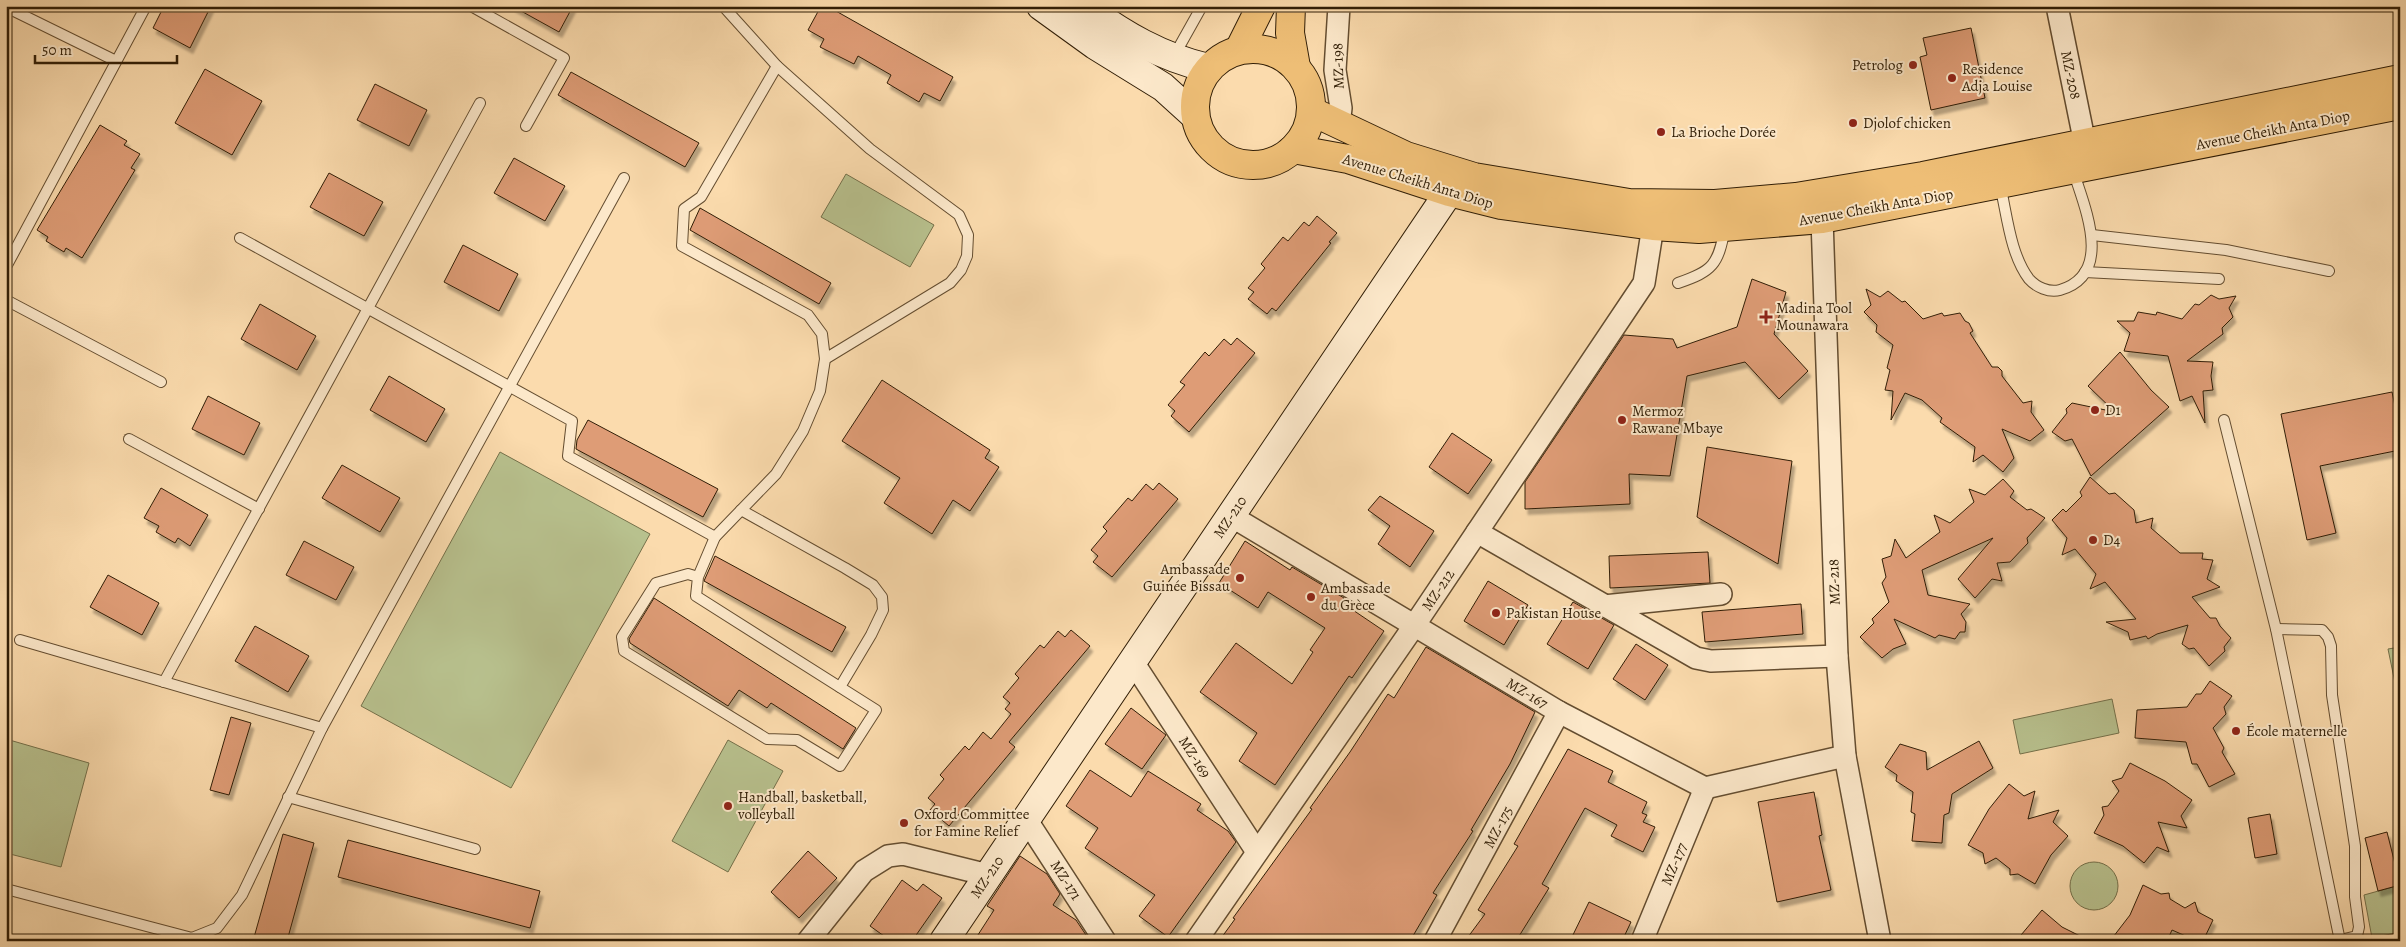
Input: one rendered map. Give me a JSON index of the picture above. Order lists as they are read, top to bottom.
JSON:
{
  "streets": {
    "main road": ["Avenue Cheikh Anta Diop"],
    "street": [
      "MZ-198",
      "MZ-208",
      "MZ-210",
      "MZ-218",
      "MZ-212",
      "MZ-167",
      "MZ-169",
      "MZ-175",
      "MZ-177",
      "MZ-171"
    ]
  },
  "crossings": [
    ["MZ-198", "Avenue Cheikh Anta Diop"],
    ["MZ-208", "Avenue Cheikh Anta Diop"],
    ["Avenue Cheikh Anta Diop", "MZ-210"],
    ["Avenue Cheikh Anta Diop", "MZ-218"],
    ["Avenue Cheikh Anta Diop", "MZ-212"],
    ["MZ-210", "MZ-167"],
    ["MZ-210", "MZ-169"],
    ["MZ-210", "MZ-171"],
    ["MZ-212", "MZ-167"],
    ["MZ-212", "MZ-169"],
    ["MZ-167", "MZ-175"],
    ["MZ-167", "MZ-177"]
  ],
  "places": {
    "other": [
      "Petrolog",
      "Residence Adja Louise",
      "Djolof chicken",
      "La Brioche Dorée",
      "D1",
      "Mermoz Rawane Mbaye",
      "D4",
      "Ambassade Guinée Bissau",
      "Ambassade du Grèce",
      "Pakistan House",
      "École maternelle",
      "Handball, basketball, volleyball",
      "Oxford Committee for Famine Relief"
    ],
    "health": ["Madina Tool Mounawara"]
  },
  "scale_bar": "50 m"
}
